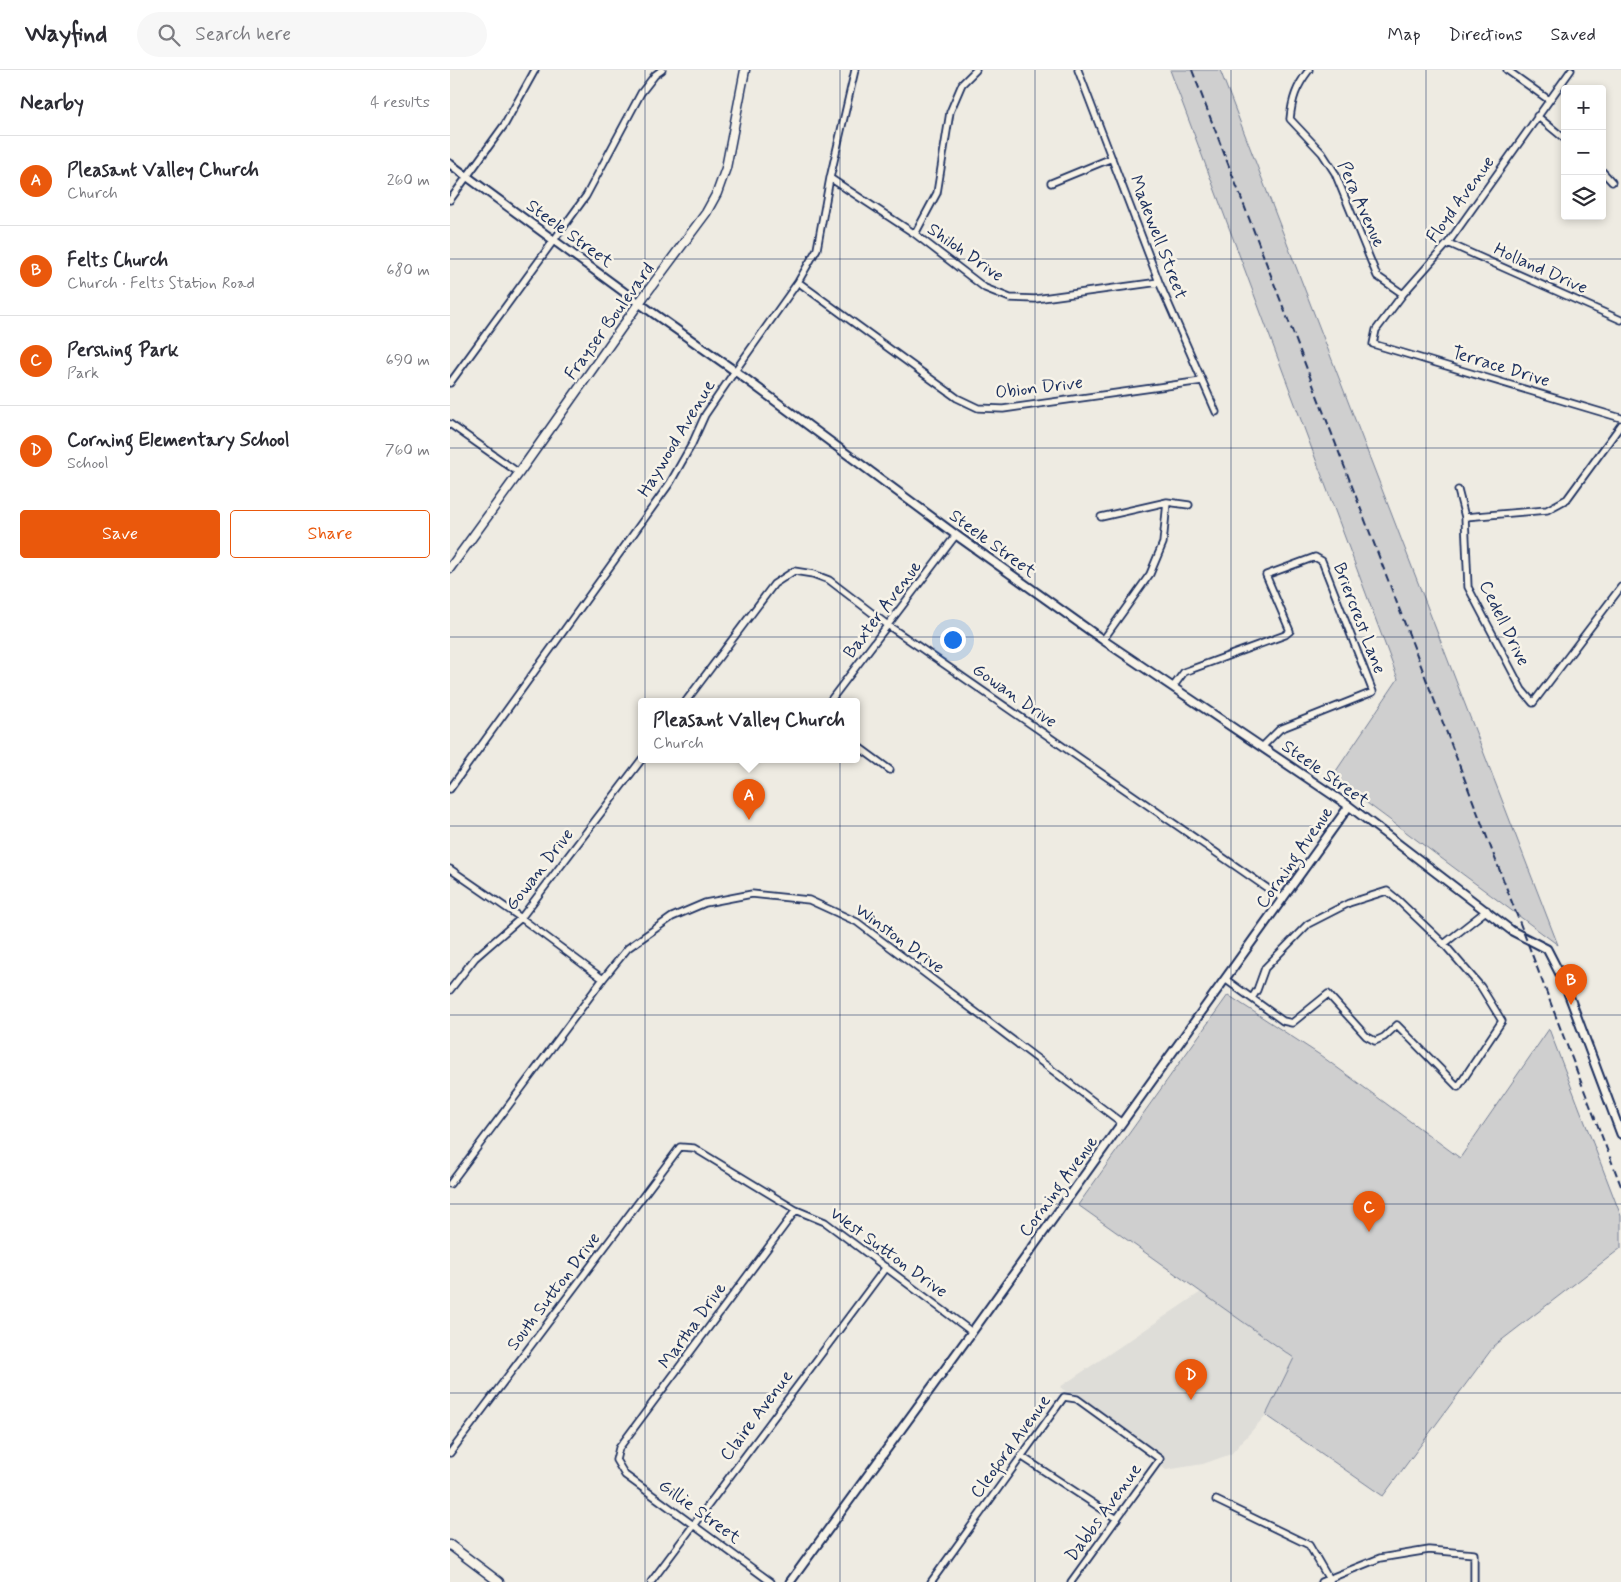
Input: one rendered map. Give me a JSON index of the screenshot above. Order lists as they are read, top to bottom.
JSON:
{
  "streets": {
    "main road": ["Frayser Boulevard"],
    "street": [
      "Floyd Avenue",
      "Pera Avenue",
      "Steele Street",
      "Madewell Street",
      "Shiloh Drive",
      "Holland Drive",
      "Terrace Drive",
      "Obion Drive",
      "Haywood Avenue",
      "Baxter Avenue",
      "Briercrest Lane",
      "Cedell Drive",
      "Gowan Drive",
      "Corning Avenue",
      "Winston Drive",
      "West Sutton Drive",
      "South Sutton Drive",
      "Martha Drive",
      "Claire Avenue",
      "Cleoford Avenue",
      "Gillie Street",
      "Dabbs Avenue"
    ]
  },
  "crossings": [
    ["Floyd Avenue", "Pera Avenue"],
    ["Floyd Avenue", "Holland Drive"],
    ["Floyd Avenue", "Terrace Drive"],
    ["Steele Street", "Frayser Boulevard"],
    ["Steele Street", "Haywood Avenue"],
    ["Steele Street", "Baxter Avenue"],
    ["Steele Street", "Briercrest Lane"],
    ["Steele Street", "Corning Avenue"],
    ["Madewell Street", "Shiloh Drive"],
    ["Madewell Street", "Obion Drive"],
    ["Shiloh Drive", "Haywood Avenue"],
    ["Obion Drive", "Haywood Avenue"],
    ["Baxter Avenue", "Gowan Drive"],
    ["Gowan Drive", "Corning Avenue"],
    ["Corning Avenue", "Winston Drive"],
    ["Corning Avenue", "West Sutton Drive"],
    ["West Sutton Drive", "South Sutton Drive"],
    ["West Sutton Drive", "Martha Drive"],
    ["West Sutton Drive", "Claire Avenue"],
    ["Martha Drive", "Gillie Street"],
    ["Claire Avenue", "Gillie Street"],
    ["Cleoford Avenue", "Dabbs Avenue"]
  ],
  "page": {
    "header": "Wayfind",
    "search": "Search here",
    "nav": ["Map", "Directions", "Saved"],
    "heading": ["Nearby", "4 results"],
    "map_buttons": ["+", "−"],
    "list": [
      {
        "mark": "A",
        "name": "Pleasant Valley Church",
        "note": "Church",
        "value": "260 m"
      },
      {
        "mark": "B",
        "name": "Felts Church",
        "note": "Church · Felts Station Road",
        "value": "680 m"
      },
      {
        "mark": "C",
        "name": "Pershing Park",
        "note": "Park",
        "value": "690 m"
      },
      {
        "mark": "D",
        "name": "Corning Elementary School",
        "note": "School",
        "value": "760 m"
      }
    ],
    "buttons": ["Save", "Share"],
    "popup": ["Pleasant Valley Church", "Church"],
    "pins": [
      "A",
      "B",
      "C",
      "D"
    ]
  }
}
